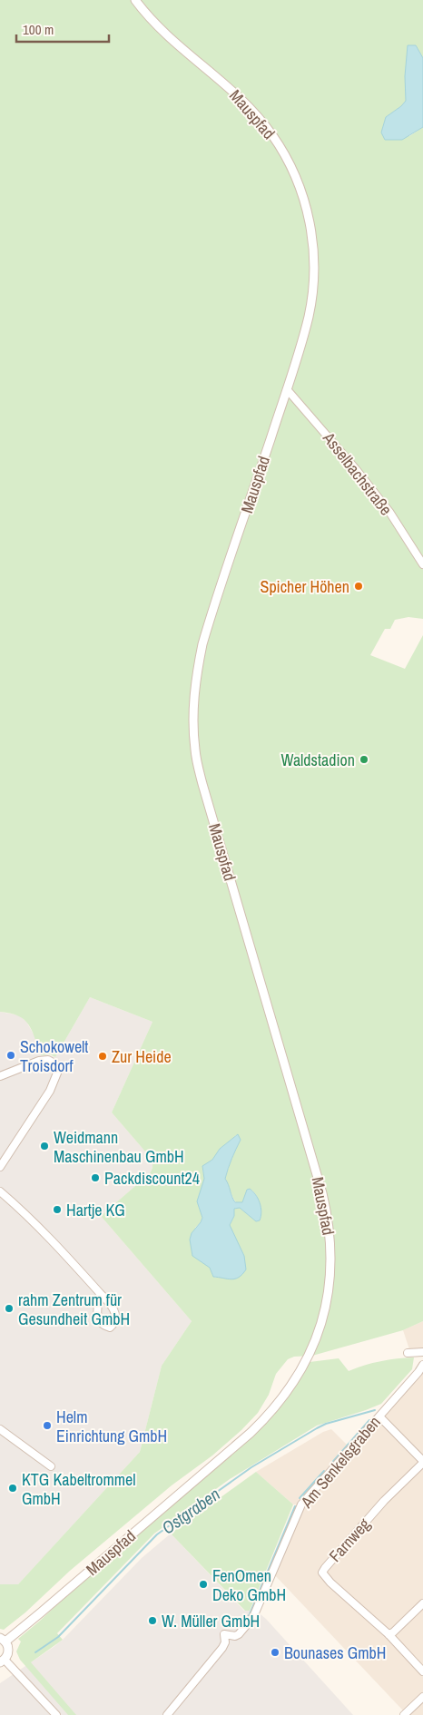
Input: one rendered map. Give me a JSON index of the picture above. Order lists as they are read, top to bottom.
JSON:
{
  "streets": {
    "street": [
      "Mauspfad",
      "Asselbachstraße",
      "Am Senkelsgraben",
      "Farnweg"
    ]
  },
  "crossings": [
    ["Mauspfad", "Asselbachstraße"]
  ],
  "water": ["Ostgraben"],
  "places": [
    "Spicher Höhen",
    "Waldstadion",
    "Schokowelt Troisdorf",
    "Zur Heide",
    "Weidmann Maschinenbau GmbH",
    "Packdiscount24",
    "Hartje KG",
    "rahm Zentrum für Gesundheit GmbH",
    "Helm Einrichtung GmbH",
    "KTG Kabeltrommel GmbH",
    "FenOmen Deko GmbH",
    "W. Müller GmbH",
    "Bounases GmbH"
  ],
  "scale_bar": "100 m"
}
